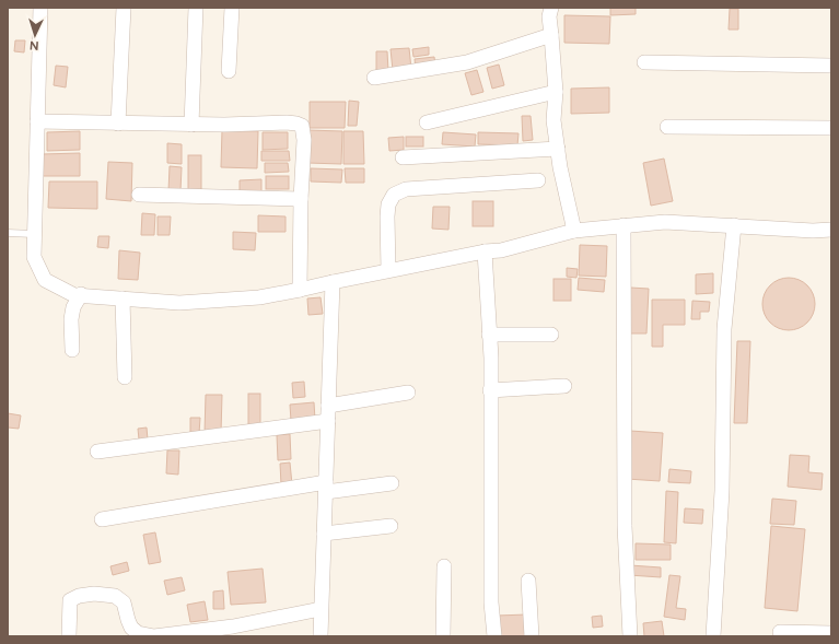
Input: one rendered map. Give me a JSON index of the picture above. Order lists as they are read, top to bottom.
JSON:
{
  "north": "bottom"
}
